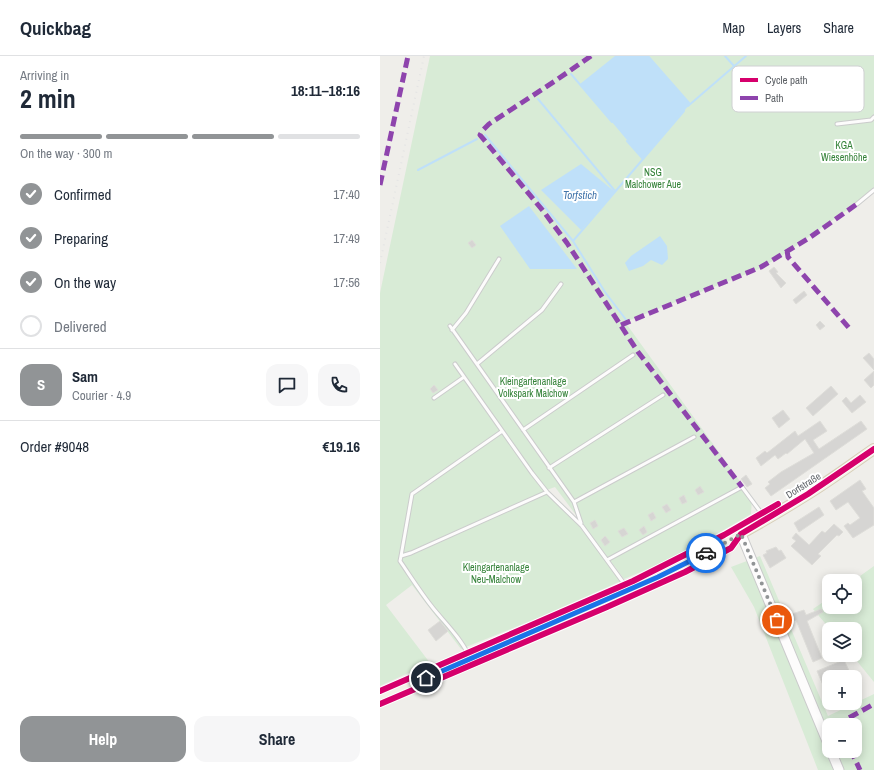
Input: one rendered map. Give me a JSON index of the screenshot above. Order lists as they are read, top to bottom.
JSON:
{
  "streets": {
    "main road": ["Dorfstraße"]
  },
  "water": ["Torfstich"],
  "parks": [
    "KGA Wiesenhöhe",
    "NSG Malchower Aue",
    "Kleingartenanlage Volkspark Malchow",
    "Kleingartenanlage Neu-Malchow"
  ],
  "legend": ["Cycle path", "Path"],
  "page": {
    "header": "Quickbag",
    "nav": ["Map", "Layers", "Share"],
    "heading": ["2 min", "Arriving in", "18:11–18:16"],
    "panel": [
      "Sam",
      "Courier · 4.9",
      "Order #9048",
      "€19.16"
    ],
    "bar": "On the way · 300 m",
    "list": [
      ["Confirmed", "17:40"],
      ["Preparing", "17:49"],
      ["On the way", "17:56"],
      "Delivered"
    ],
    "round": "S",
    "map_buttons": ["+", "−"],
    "buttons": ["Help", "Share"]
  }
}
